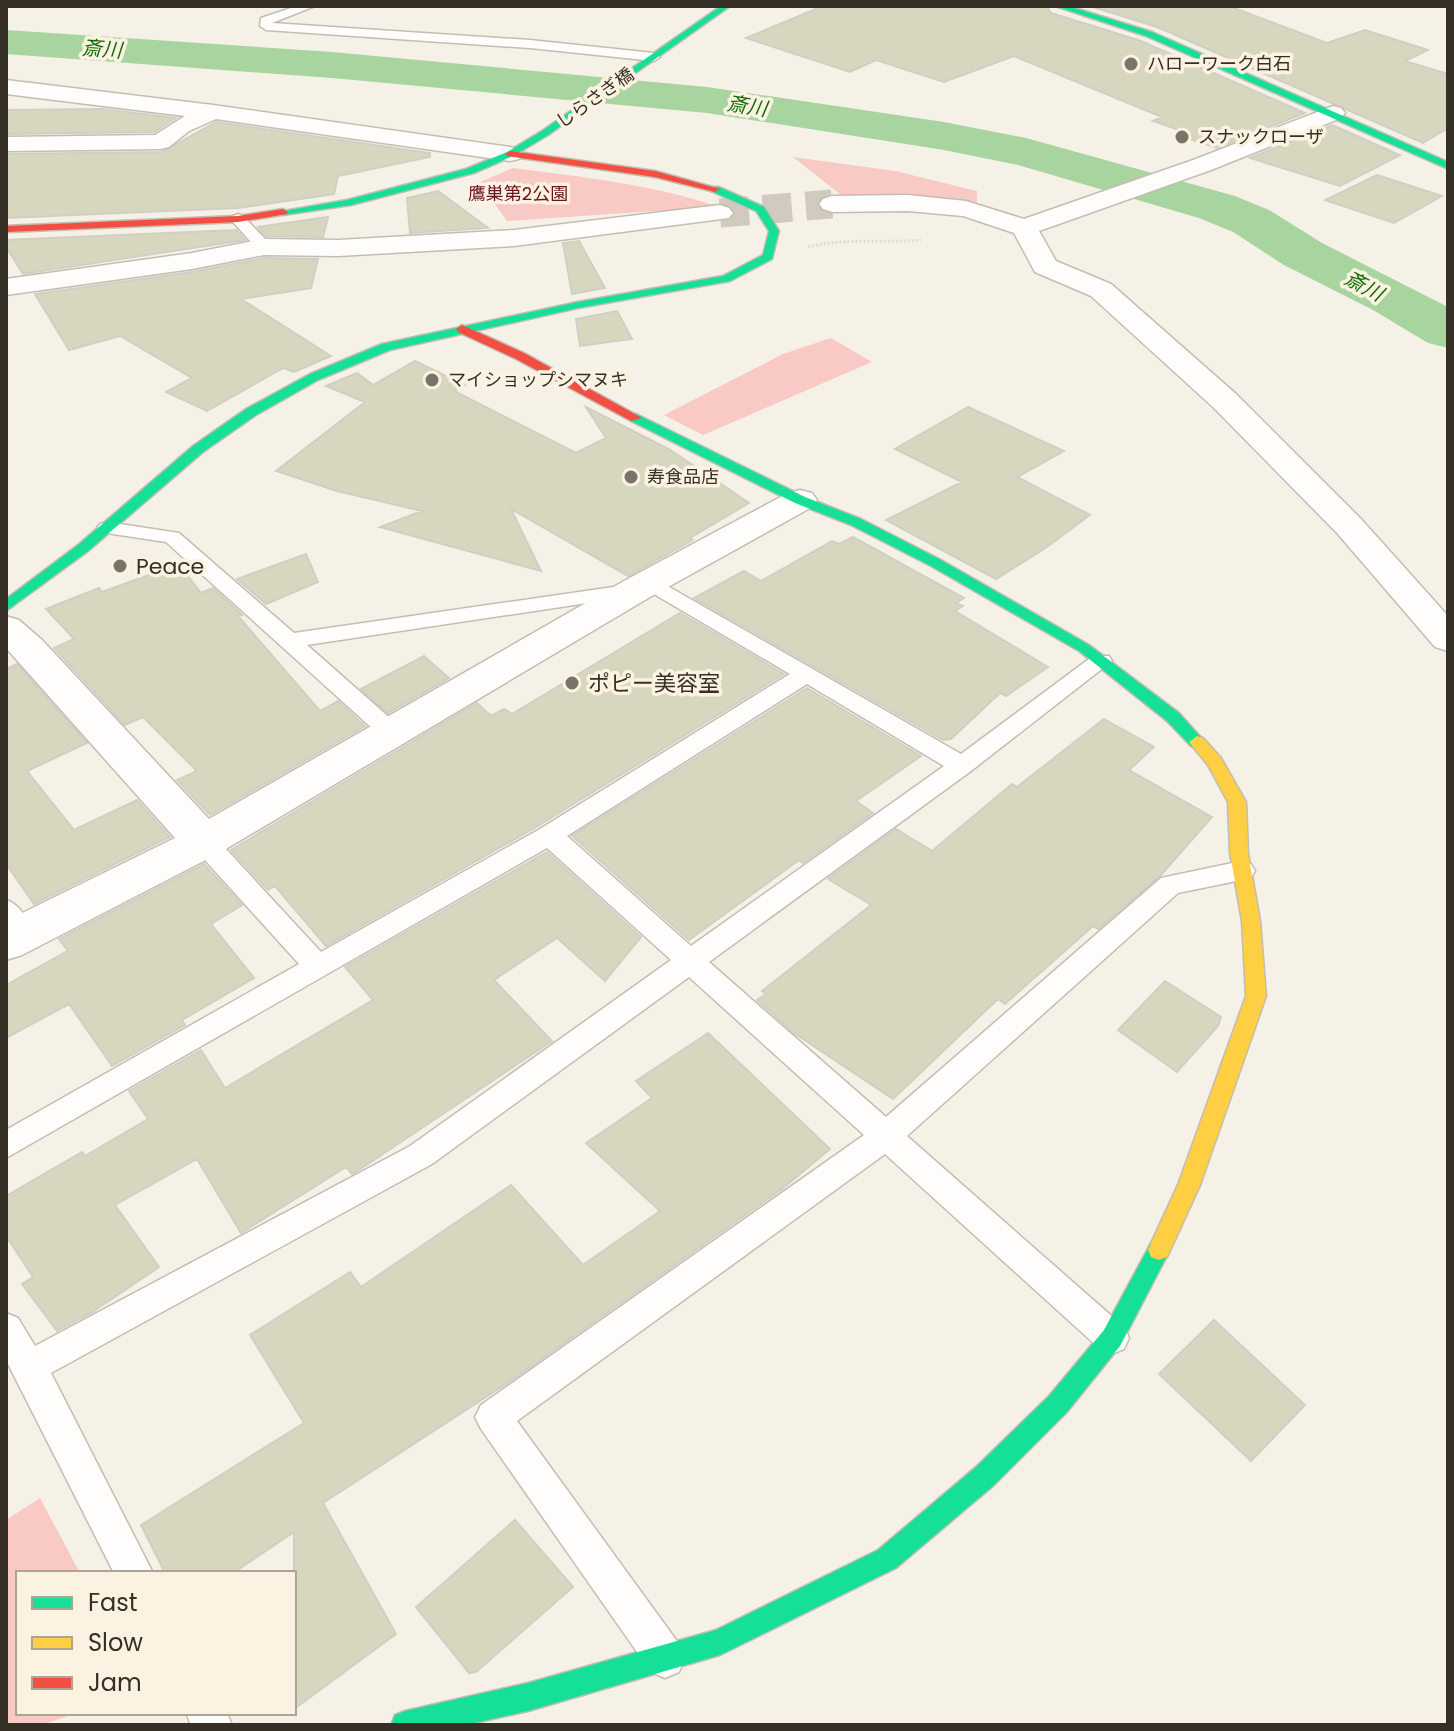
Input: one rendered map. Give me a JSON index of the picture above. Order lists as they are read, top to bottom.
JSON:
{
  "streets": {
    "street": ["しらさぎ橋"]
  },
  "water": ["斎川"],
  "parks": ["鷹巣第2公園"],
  "places": [
    "ハローワーク白石",
    "スナックローザ",
    "マイショップシマヌキ",
    "寿食品店",
    "Peace",
    "ポピー美容室"
  ],
  "legend": ["Fast", "Slow", "Jam"]
}
